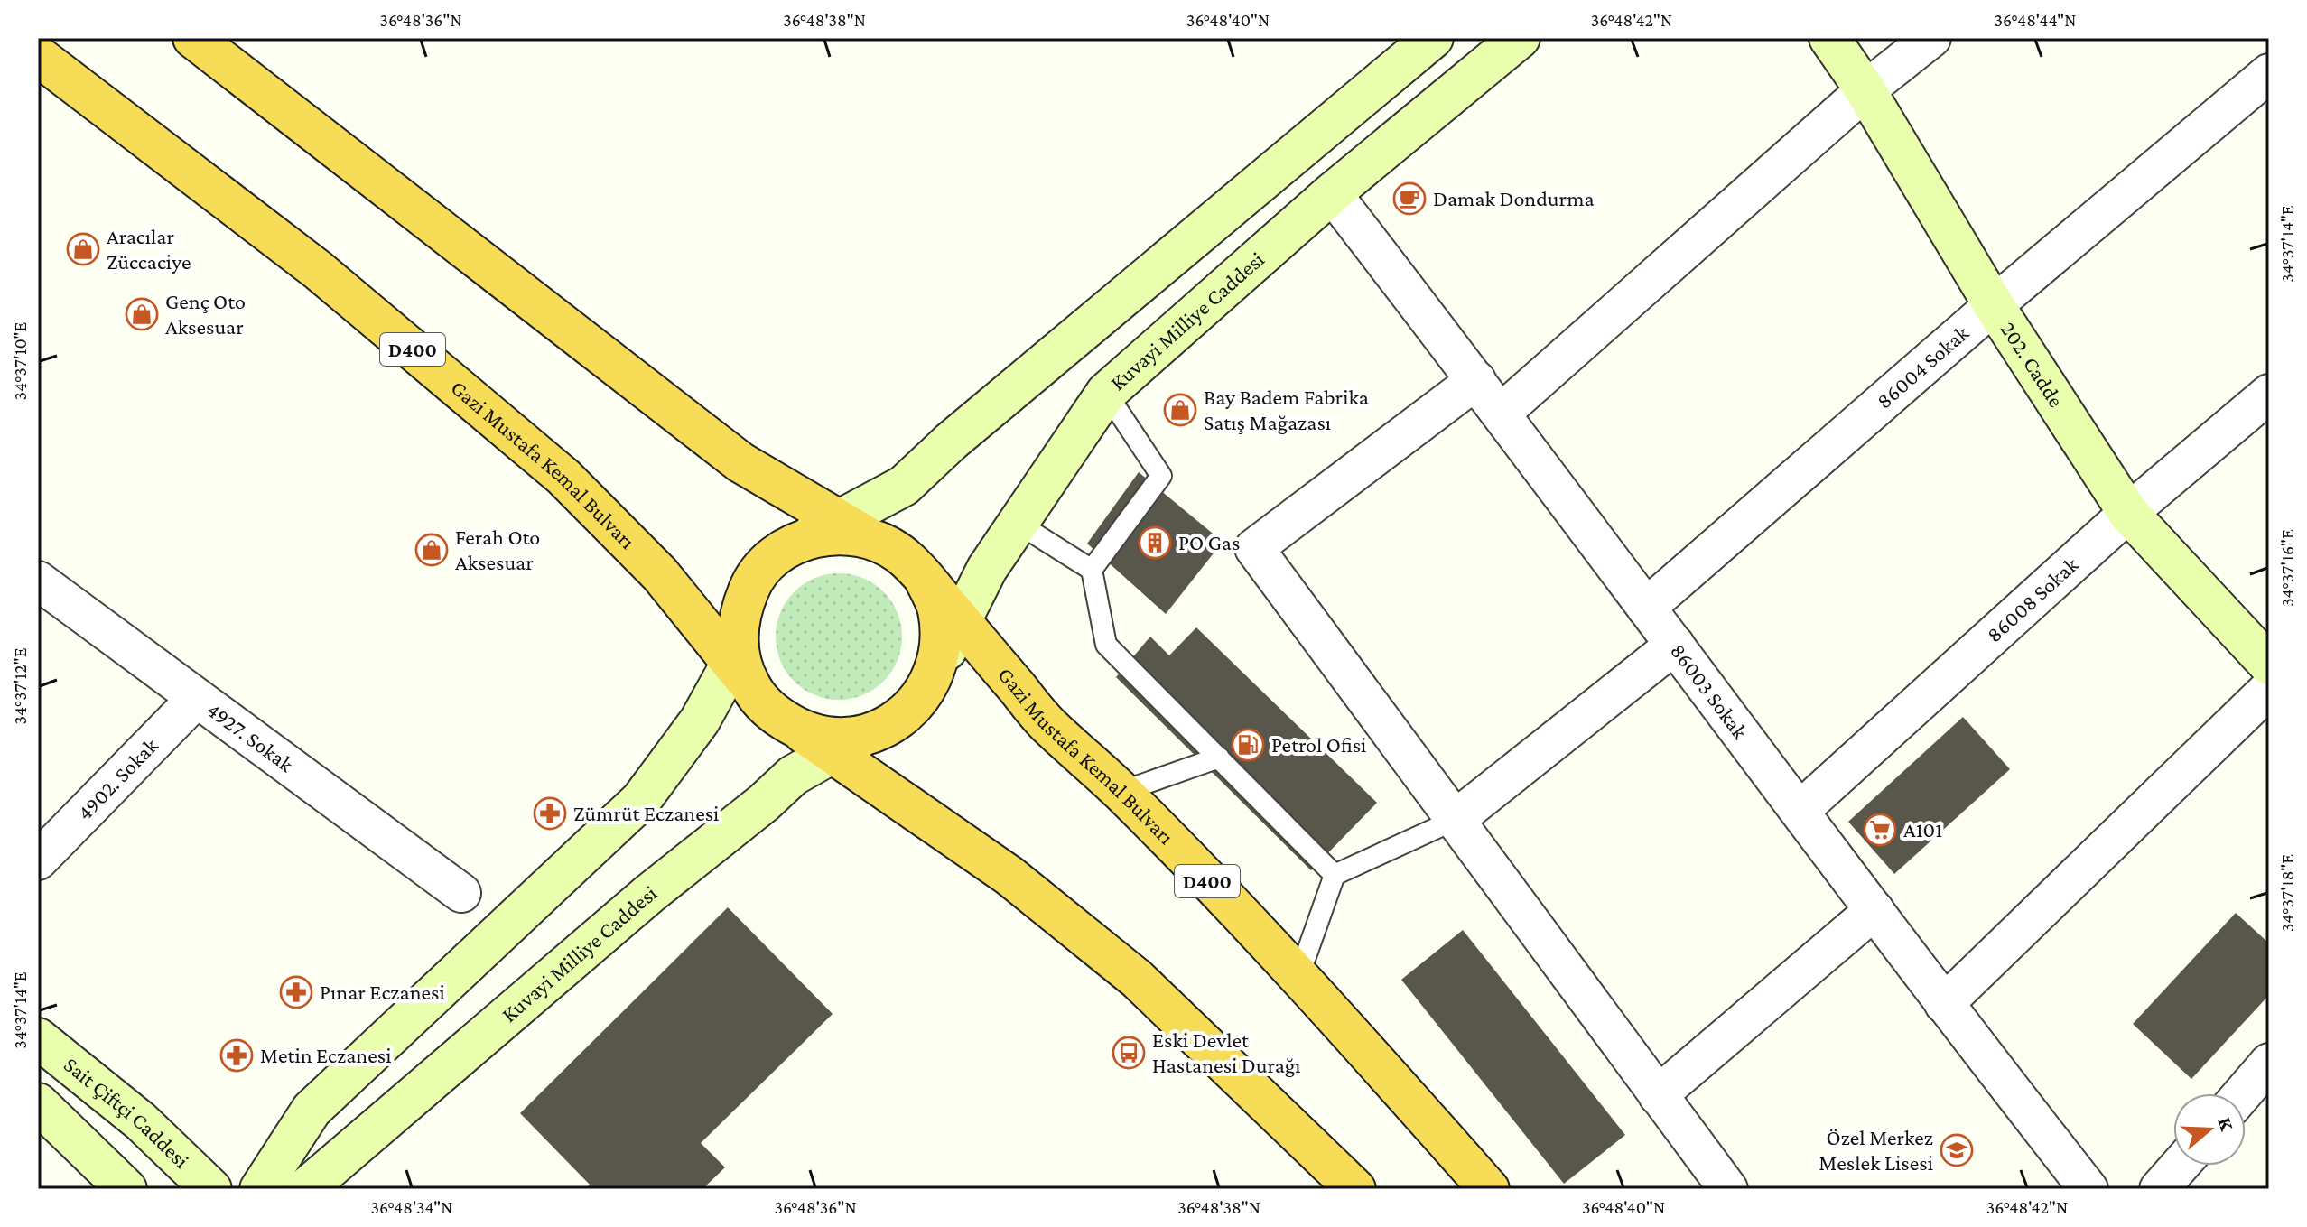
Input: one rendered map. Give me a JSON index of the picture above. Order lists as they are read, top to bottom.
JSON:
{
  "streets": {
    "highway": ["D400", "Gazi Mustafa Kemal Bulvarı"],
    "street": [
      "Kuvayi Milliye Caddesi",
      "202. Cadde",
      "86004 Sokak",
      "86008 Sokak",
      "86003 Sokak",
      "4927. Sokak",
      "4902. Sokak",
      "Sait Çiftçi Caddesi"
    ]
  },
  "crossings": [
    ["Kuvayi Milliye Caddesi", "Gazi Mustafa Kemal Bulvarı"],
    ["Kuvayi Milliye Caddesi", "86003 Sokak"],
    ["202. Cadde", "86004 Sokak"],
    ["202. Cadde", "86008 Sokak"],
    ["86004 Sokak", "86003 Sokak"],
    ["86008 Sokak", "86003 Sokak"],
    ["4927. Sokak", "4902. Sokak"]
  ],
  "places": {
    "cafe": ["Damak Dondurma"],
    "shop": [
      "Aracılar Züccaciye",
      "Genç Oto Aksesuar",
      "Bay Badem Fabrika Satış Mağazası",
      "Ferah Oto Aksesuar"
    ],
    "building": ["PO Gas"],
    "fuel station": ["Petrol Ofisi"],
    "pharmacy": ["Zümrüt Eczanesi", "Pınar Eczanesi", "Metin Eczanesi"],
    "supermarket": ["A101"],
    "bus stop": ["Eski Devlet Hastanesi Durağı"],
    "school or university": ["Özel Merkez Meslek Lisesi"]
  },
  "north": "right",
  "coordinates": [
    "36°48'36\"N",
    "36°48'38\"N",
    "36°48'40\"N",
    "36°48'42\"N",
    "36°48'44\"N",
    "34°37'14\"E",
    "34°37'10\"E",
    "34°37'16\"E",
    "34°37'12\"E",
    "34°37'18\"E",
    "36°48'34\"N"
  ]
}
